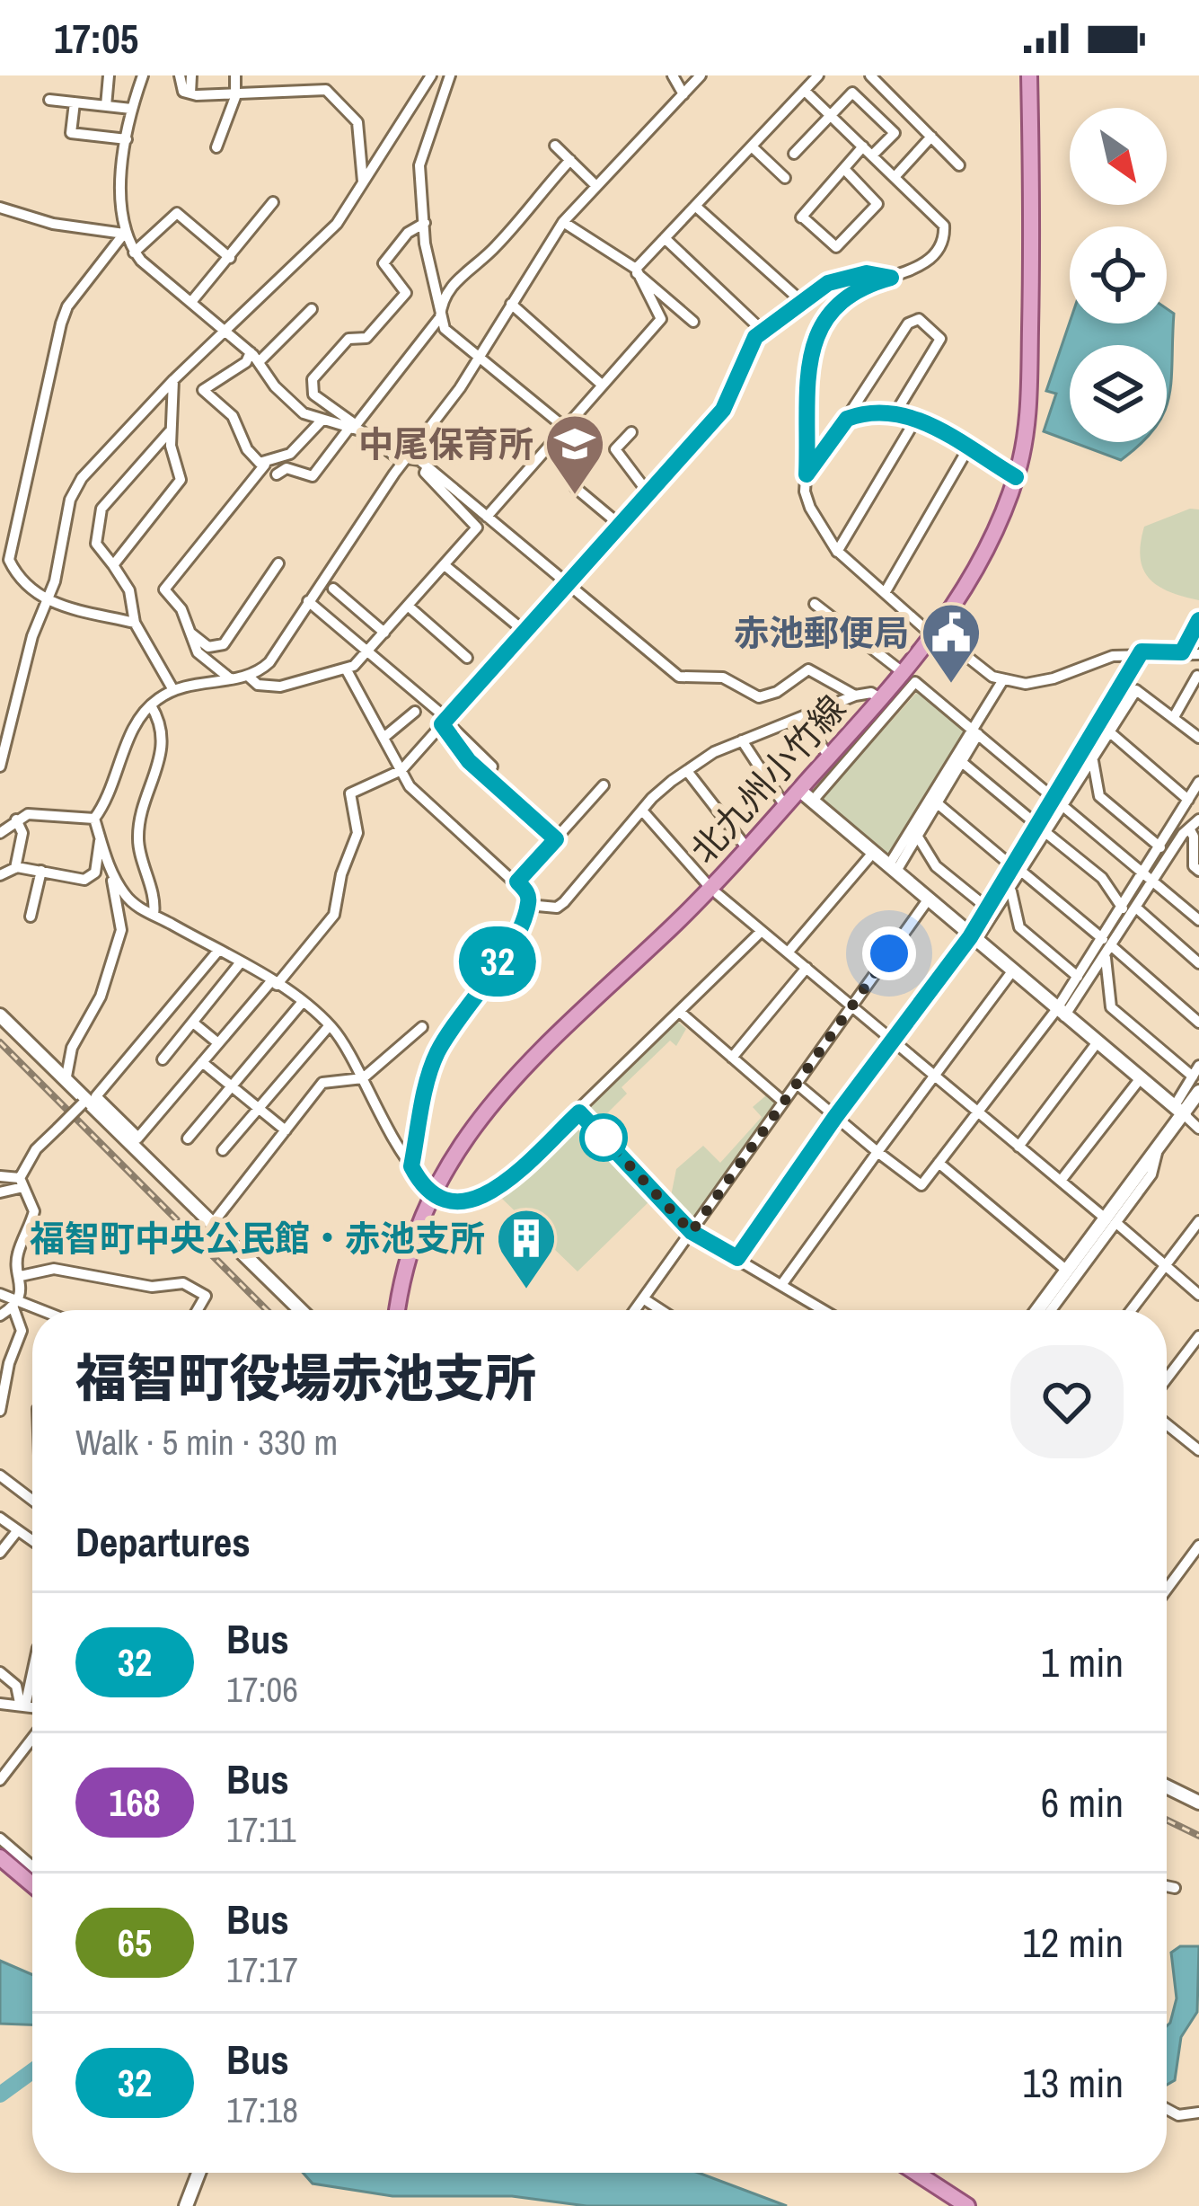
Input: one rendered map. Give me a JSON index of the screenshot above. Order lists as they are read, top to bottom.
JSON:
{
  "streets": {
    "main road": ["北九州小竹線"]
  },
  "places": {
    "school or university": ["中尾保育所"],
    "public building": ["赤池郵便局"],
    "building": ["福智町中央公民館・赤池支所"]
  },
  "lines": ["bus line 32"],
  "north": "bottom right",
  "page": {
    "status": "17:05",
    "on_map": "32",
    "heading": [
      ["福智町役場赤池支所", "Walk · 5 min · 330 m"],
      "Departures"
    ],
    "list": [
      {
        "mark": "32",
        "name": "Bus",
        "note": "17:06",
        "value": "1 min"
      },
      {
        "mark": "168",
        "name": "Bus",
        "note": "17:11",
        "value": "6 min"
      },
      {
        "mark": "65",
        "name": "Bus",
        "note": "17:17",
        "value": "12 min"
      },
      {
        "mark": "32",
        "name": "Bus",
        "note": "17:18",
        "value": "13 min"
      }
    ]
  }
}
